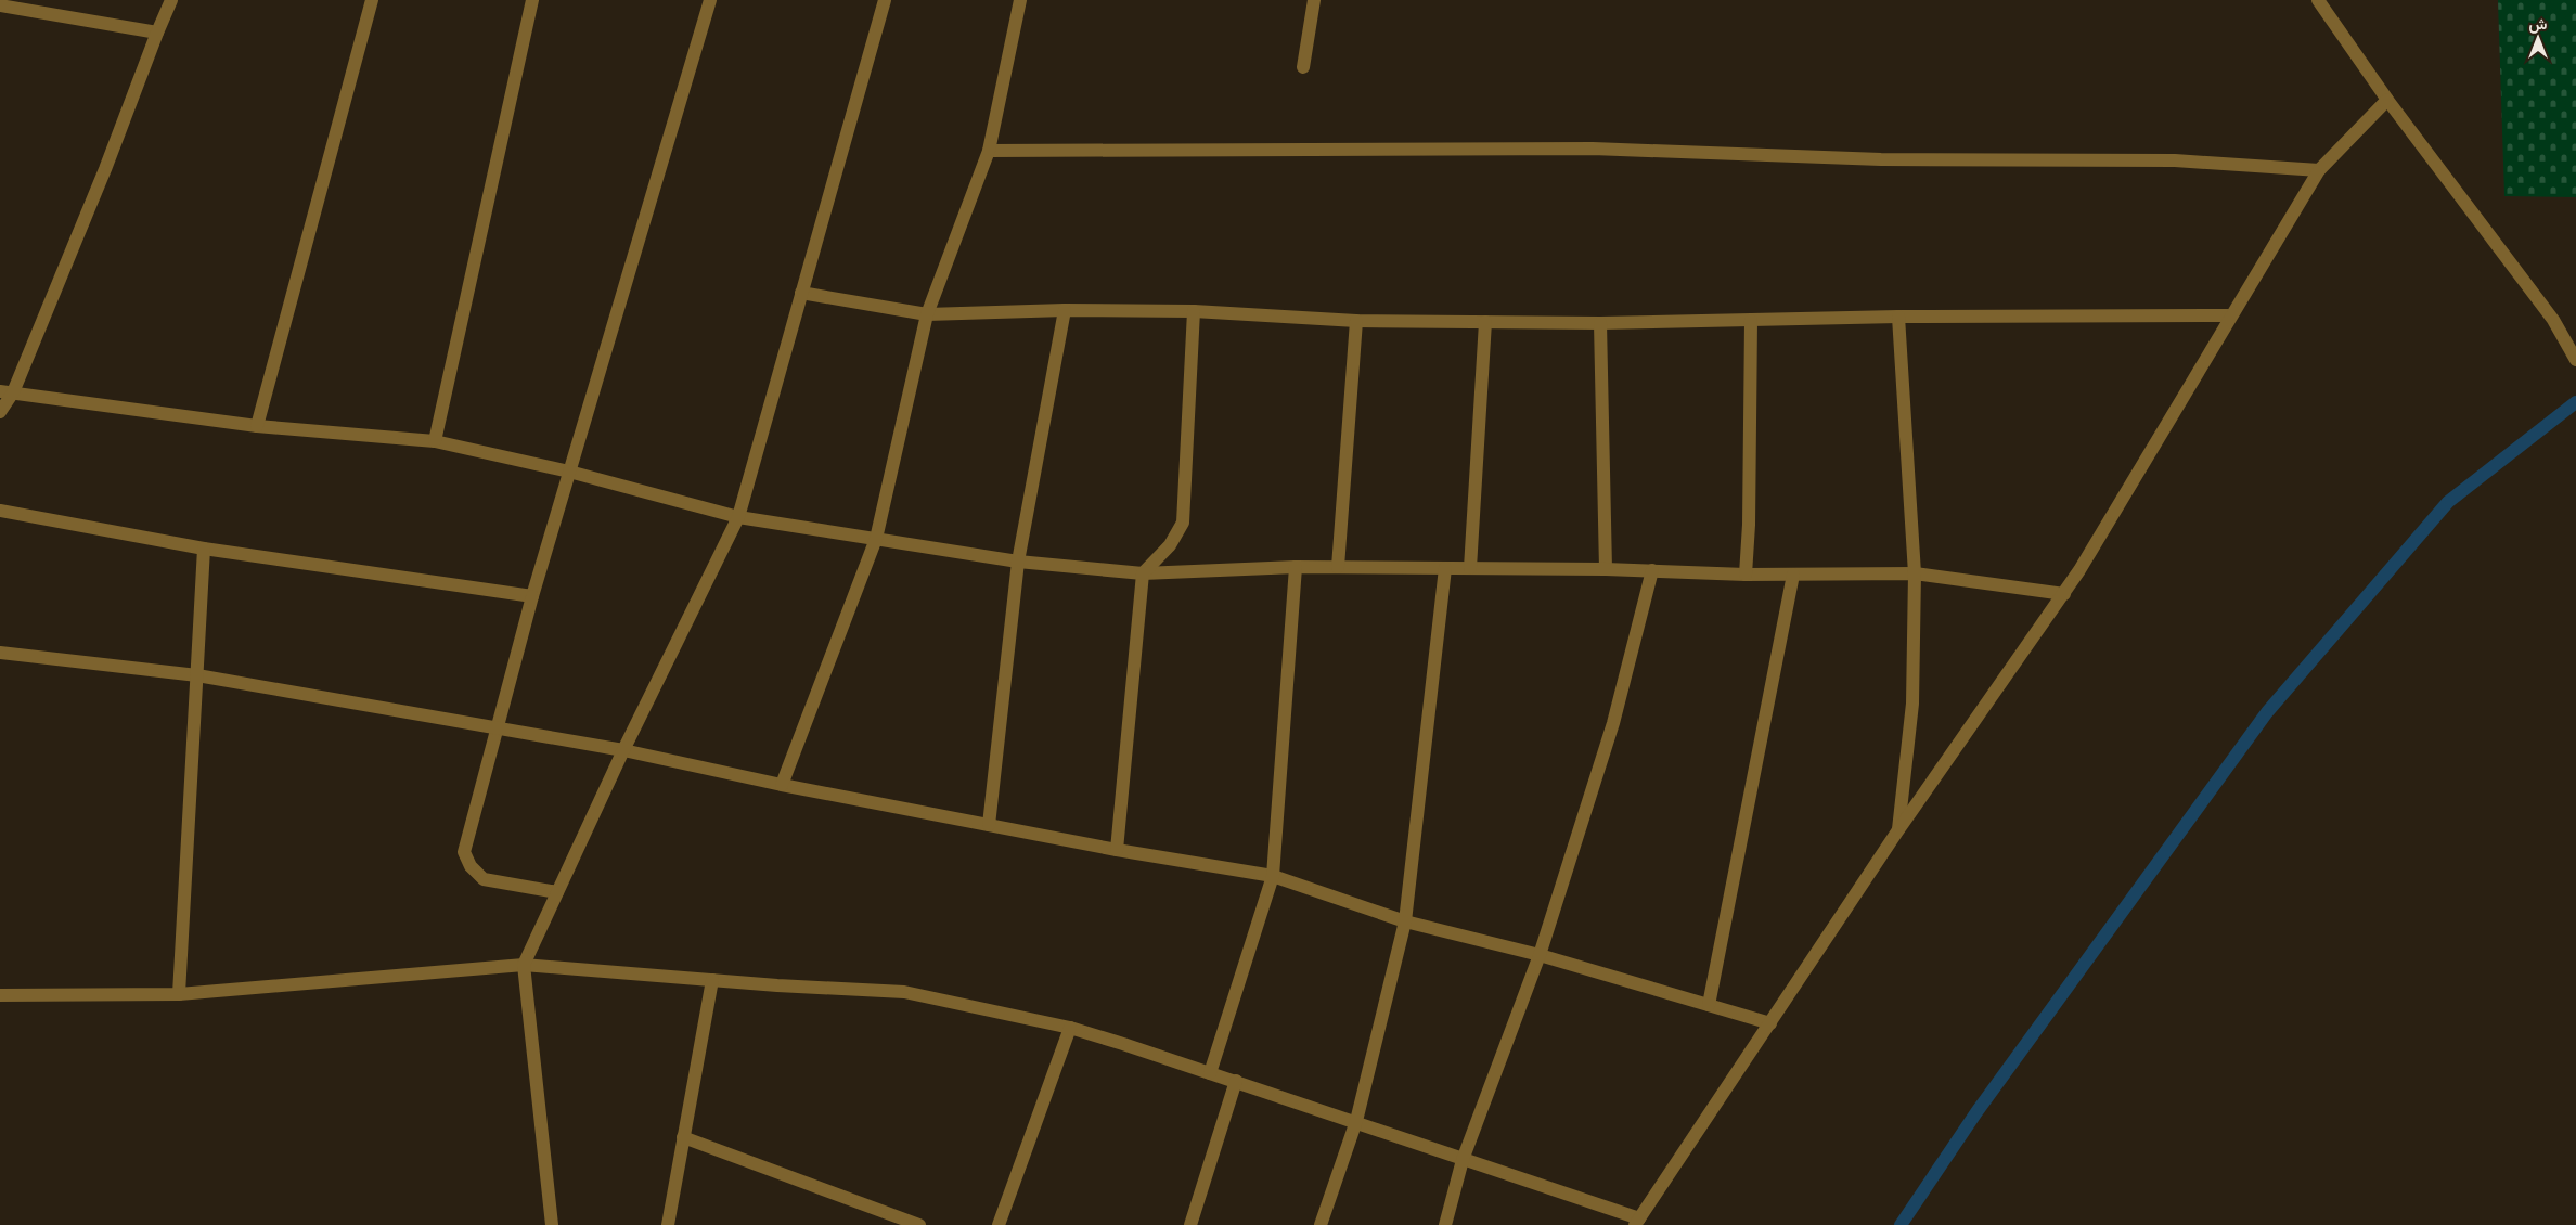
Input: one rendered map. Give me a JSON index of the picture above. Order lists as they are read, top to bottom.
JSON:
{
  "north": "top"
}
